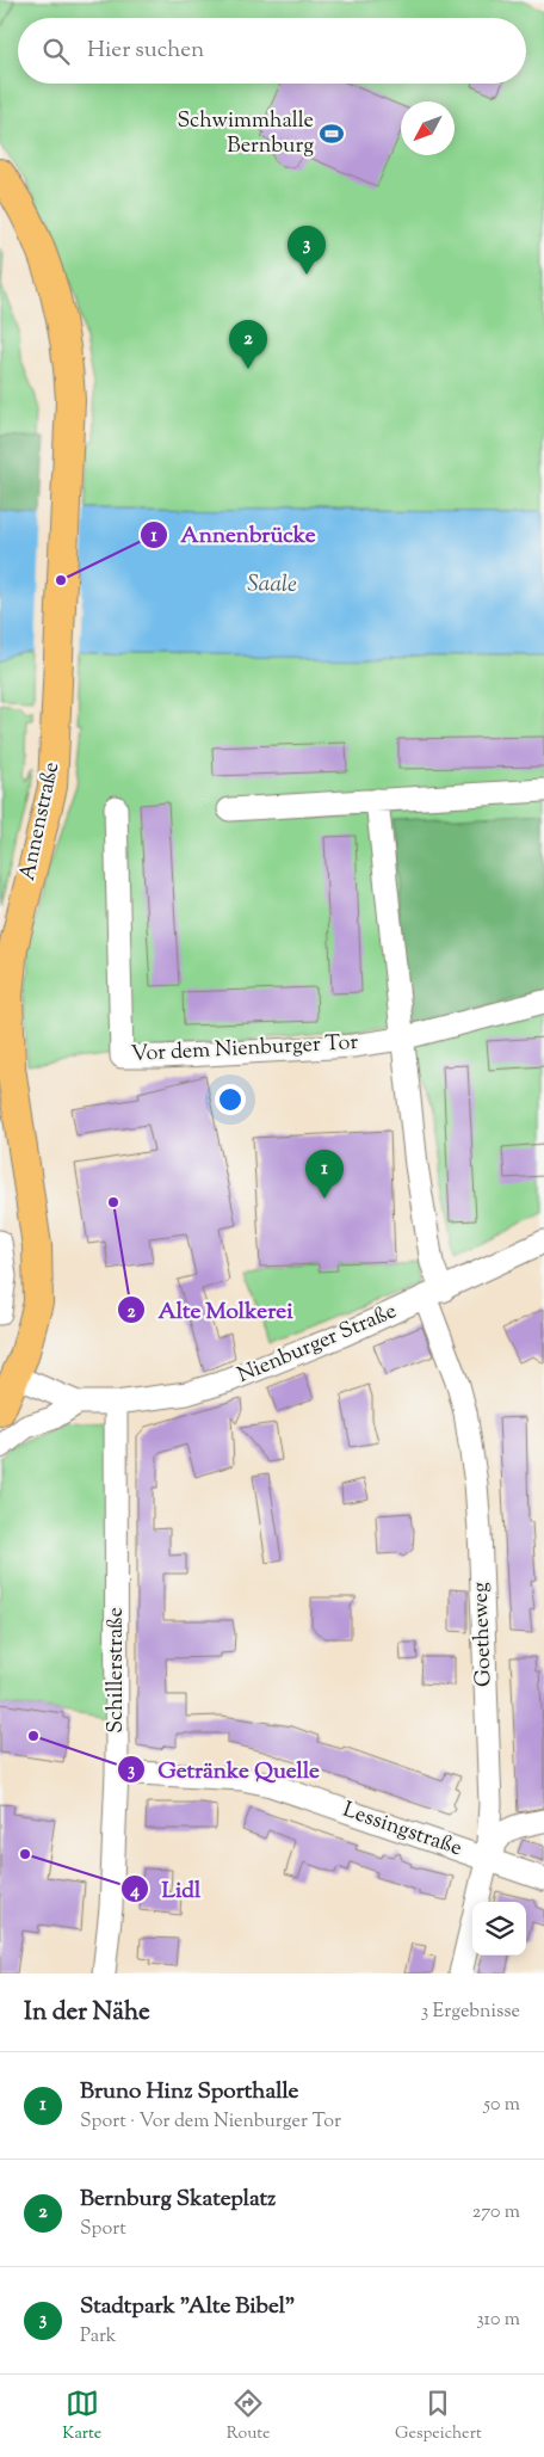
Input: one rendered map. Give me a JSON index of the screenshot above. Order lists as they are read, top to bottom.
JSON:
{
  "streets": {
    "main road": ["Annenstraße"],
    "street": [
      "Vor dem Nienburger Tor",
      "Nienburger Straße",
      "Goetheweg",
      "Schillerstraße",
      "Lessingstraße"
    ]
  },
  "crossings": [
    ["Annenstraße", "Nienburger Straße"],
    ["Nienburger Straße", "Goetheweg"],
    ["Nienburger Straße", "Schillerstraße"],
    ["Goetheweg", "Lessingstraße"],
    ["Schillerstraße", "Lessingstraße"]
  ],
  "water": ["Saale"],
  "places": {
    "sports": ["Schwimmhalle Bernburg"],
    "other": [
      "Annenbrücke",
      "Alte Molkerei",
      "Getränke Quelle",
      "Lidl"
    ]
  },
  "north": "bottom left",
  "page": {
    "search": "Hier suchen",
    "pins": ["3", "2", "1"],
    "heading": ["In der Nähe", "3 Ergebnisse"],
    "list": [
      {
        "mark": "1",
        "name": "Bruno Hinz Sporthalle",
        "note": "Sport · Vor dem Nienburger Tor",
        "value": "50 m"
      },
      {
        "mark": "2",
        "name": "Bernburg Skateplatz",
        "note": "Sport",
        "value": "270 m"
      },
      {
        "mark": "3",
        "name": "Stadtpark \"Alte Bibel\"",
        "note": "Park",
        "value": "310 m"
      }
    ],
    "nav": ["Karte", "Route", "Gespeichert"]
  }
}
